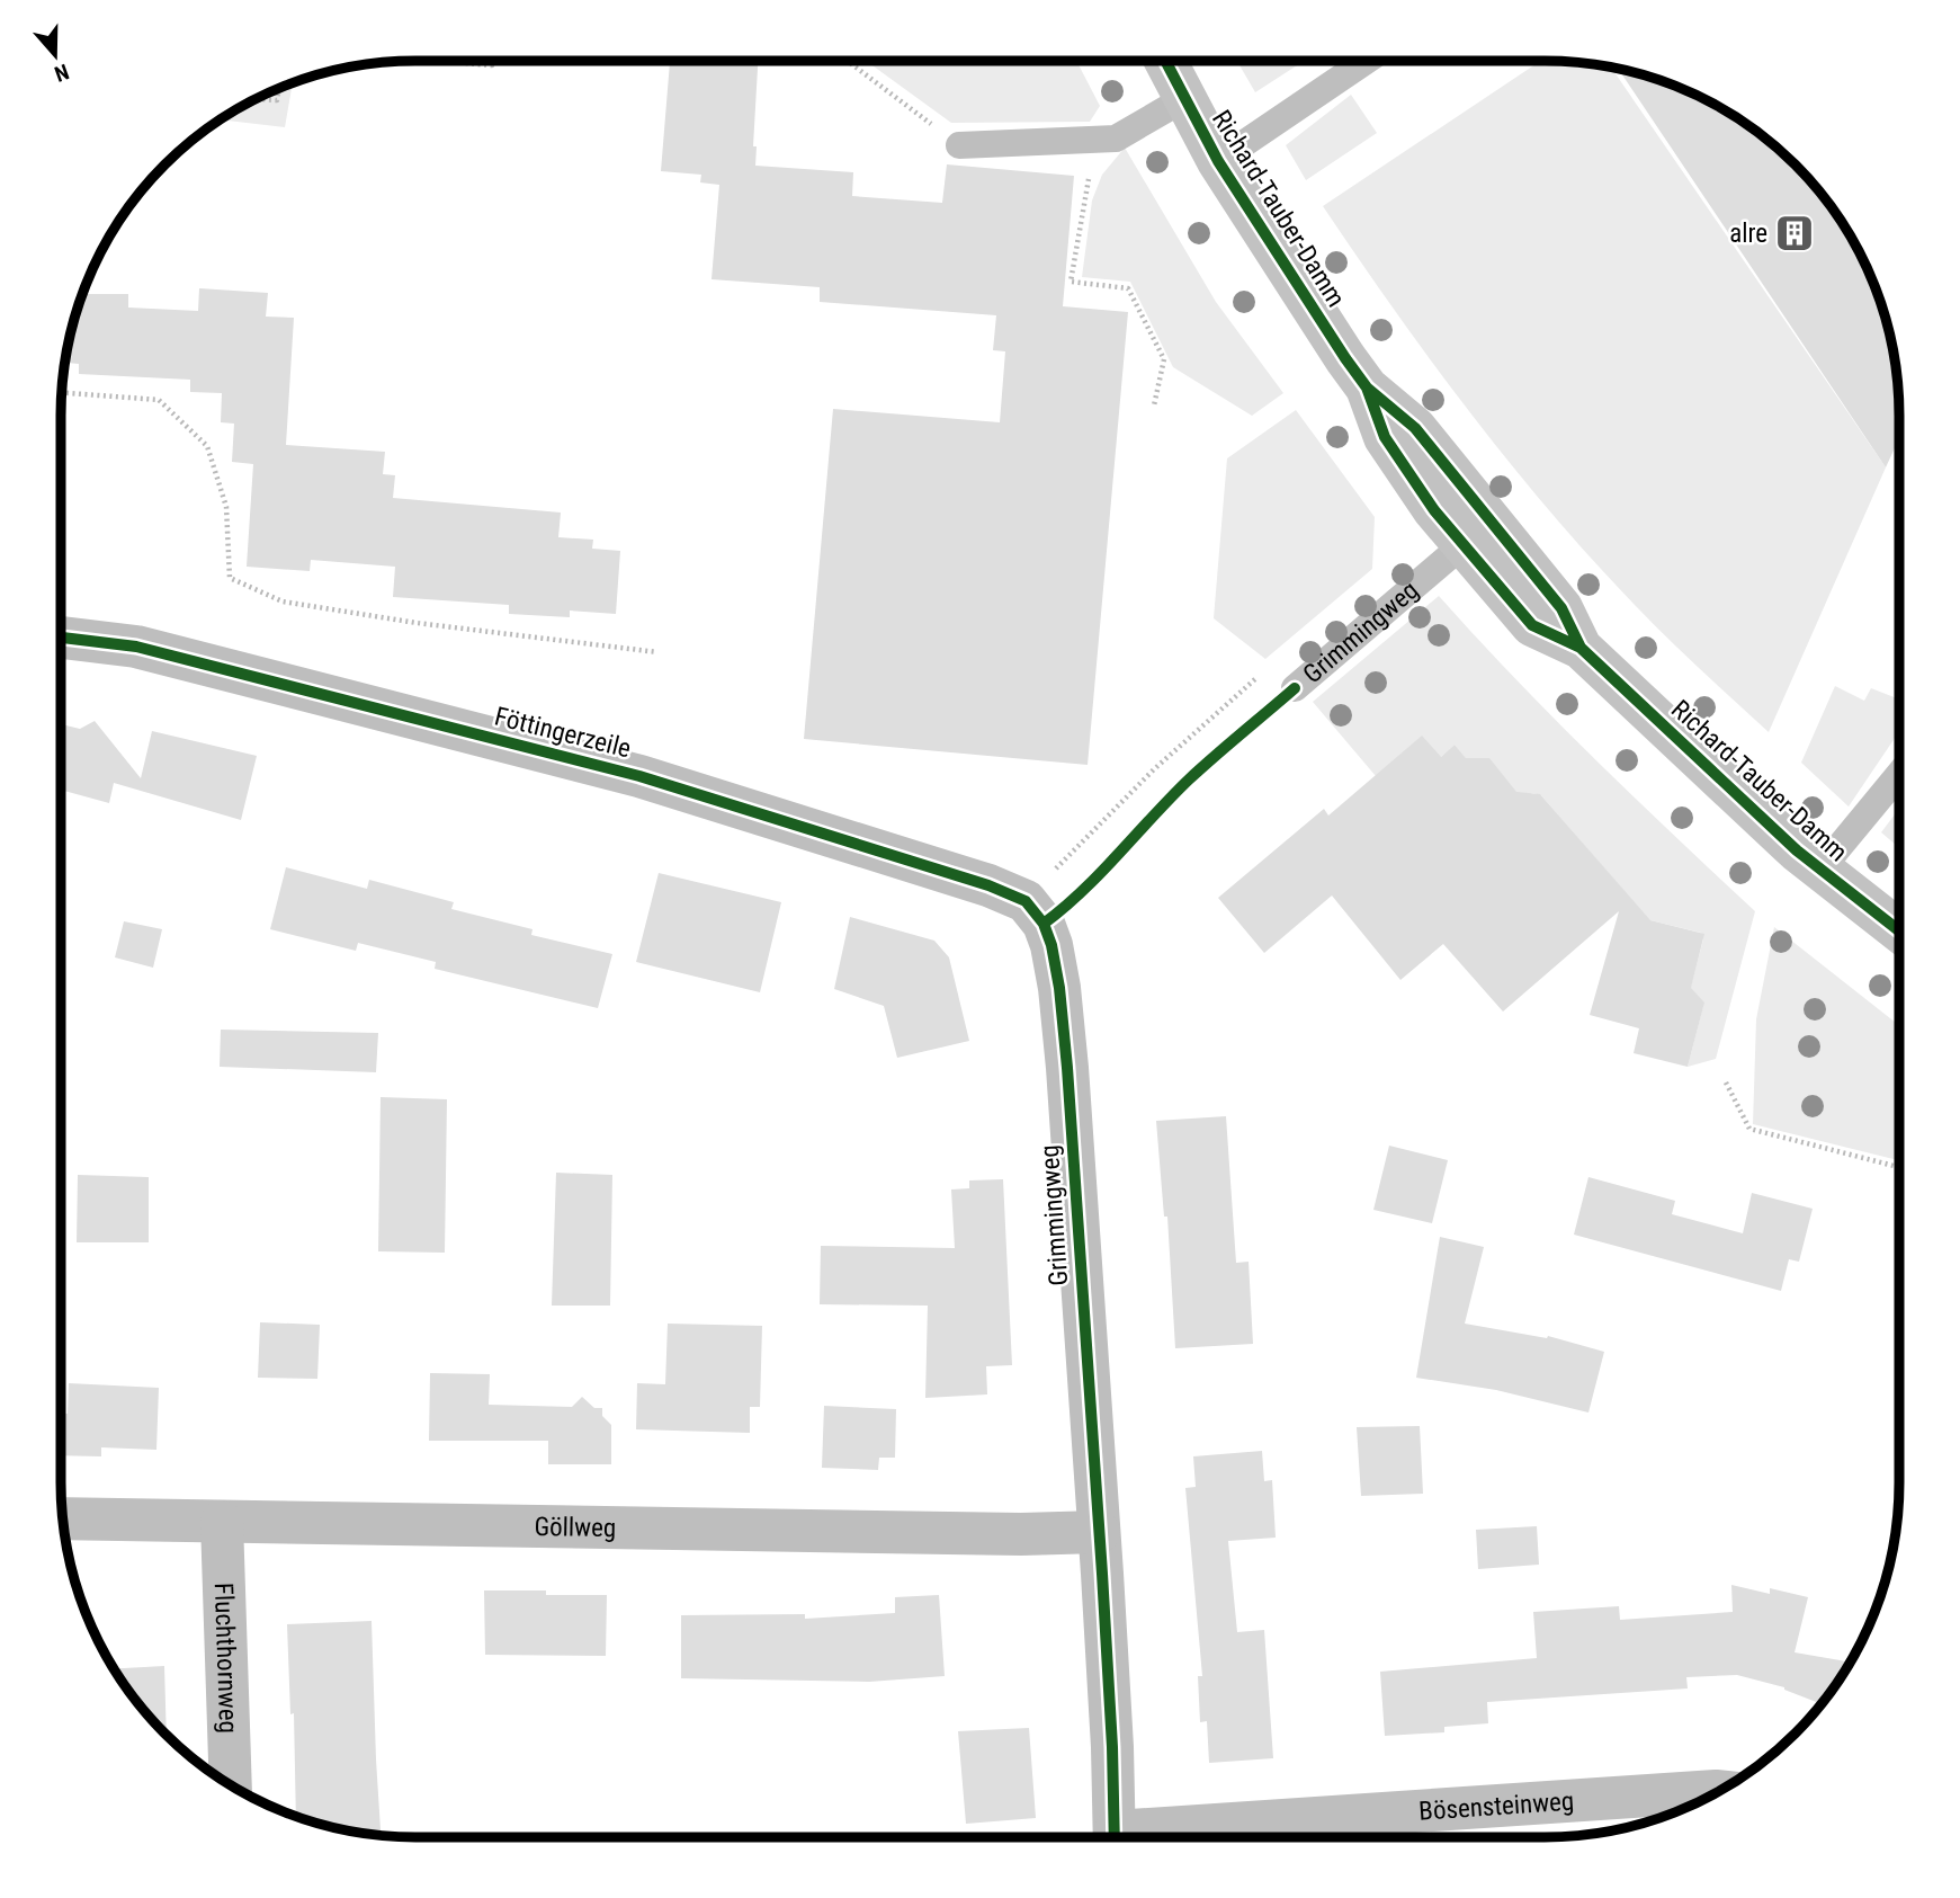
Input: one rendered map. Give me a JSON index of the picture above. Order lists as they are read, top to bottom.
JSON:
{
  "streets": {
    "street": [
      "Richard-Tauber-Damm",
      "Grimmingweg",
      "Föttingerzeile",
      "Göllweg",
      "Fluchthornweg",
      "Bösensteinweg"
    ]
  },
  "crossings": [
    ["Richard-Tauber-Damm", "Grimmingweg"],
    ["Grimmingweg", "Föttingerzeile"],
    ["Grimmingweg", "Göllweg"],
    ["Göllweg", "Fluchthornweg"]
  ],
  "places": {
    "building": ["alre"]
  },
  "north": "bottom"
}
